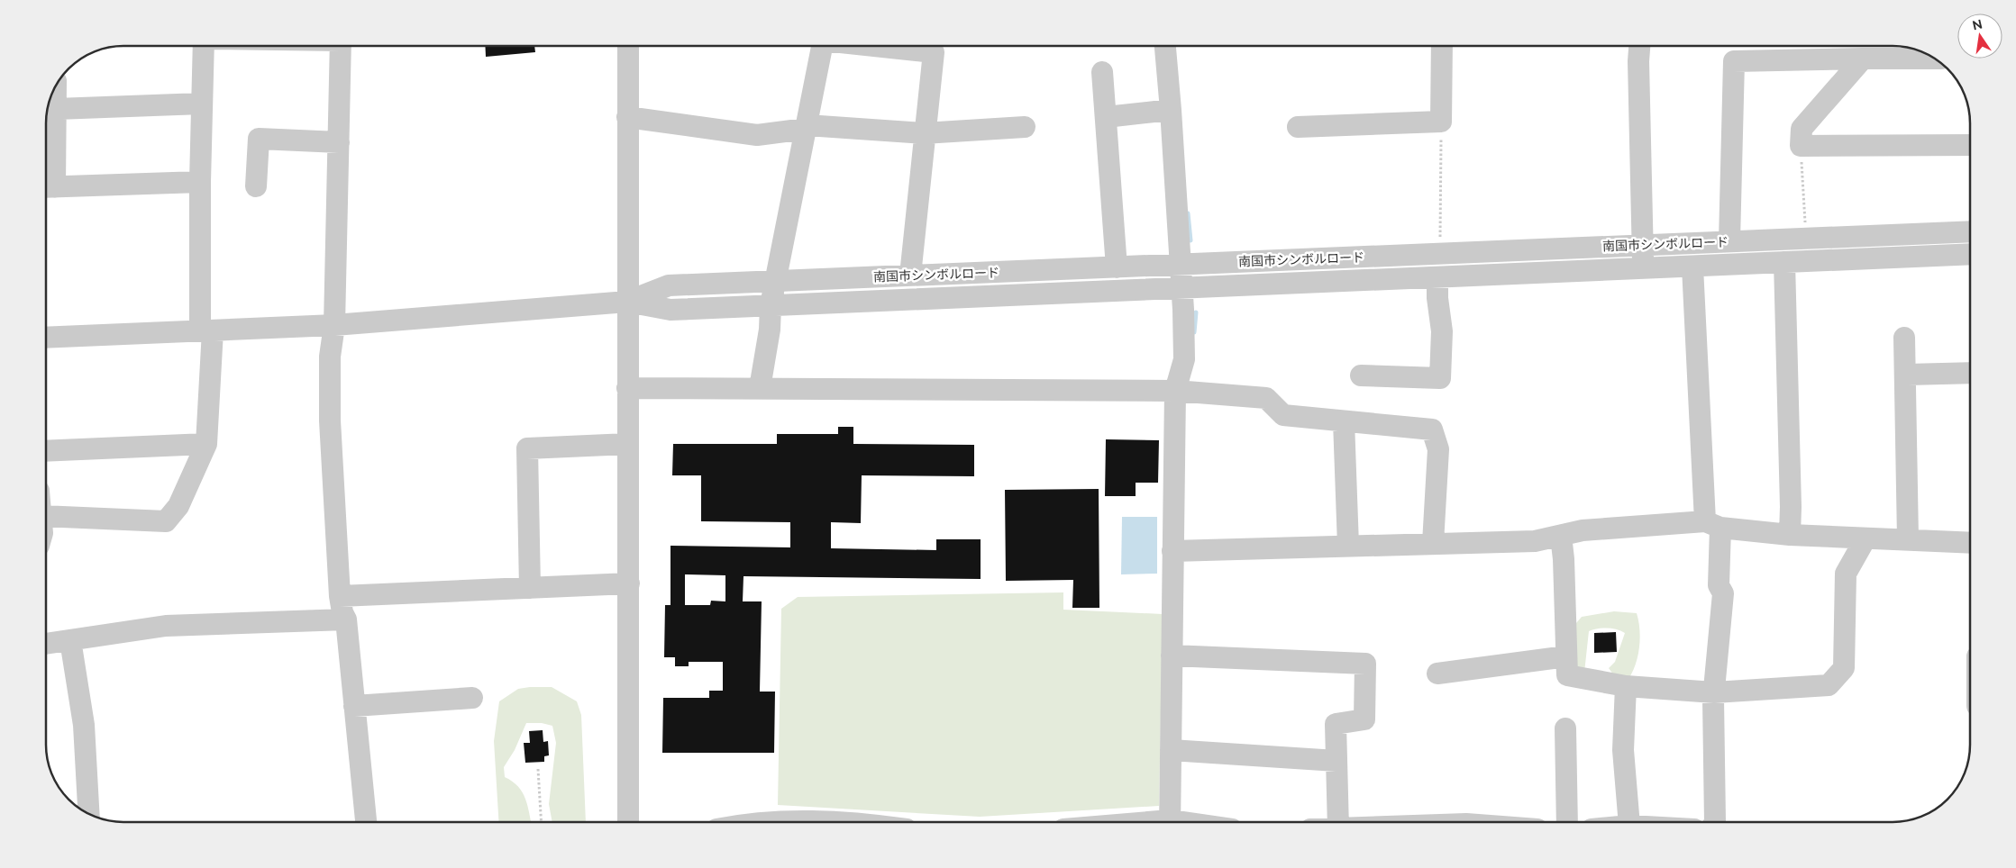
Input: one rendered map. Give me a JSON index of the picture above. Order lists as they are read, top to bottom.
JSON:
{
  "streets": {
    "street": ["南国市シンボルロード"]
  },
  "north": "top"
}
